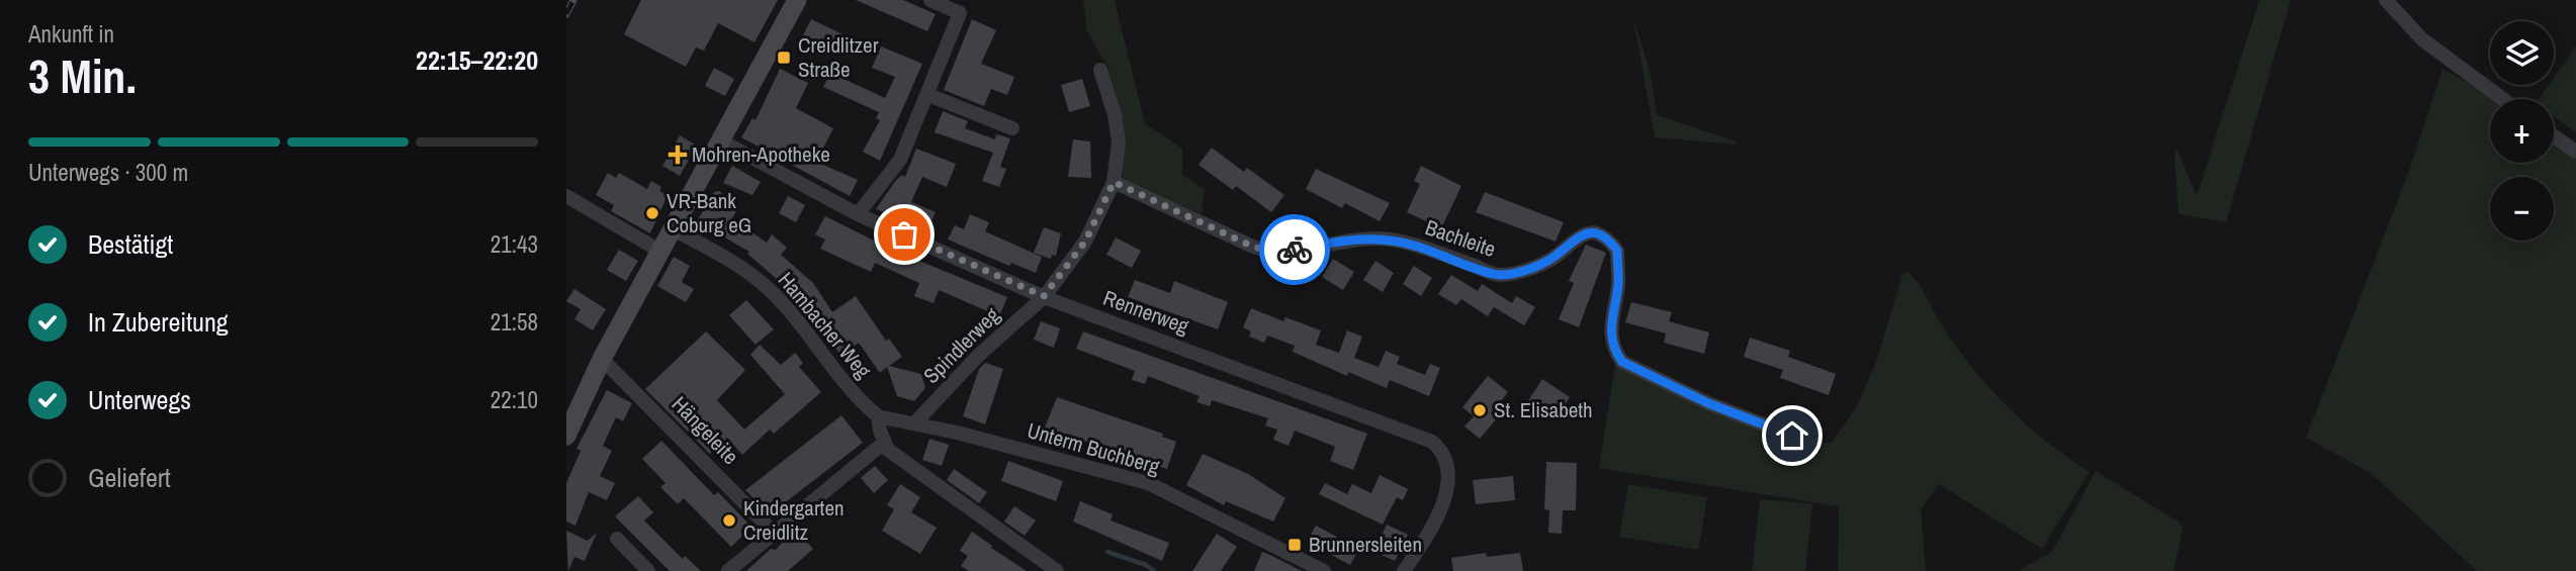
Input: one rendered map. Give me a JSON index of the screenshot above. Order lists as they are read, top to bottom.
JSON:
{
  "streets": {
    "street": [
      "Bachleite",
      "Rennerweg",
      "Hambacher Weg",
      "Spindlerweg",
      "Hängeleite",
      "Unterm Buchberg"
    ]
  },
  "crossings": [
    ["Bachleite", "Spindlerweg"],
    ["Rennerweg", "Spindlerweg"],
    ["Hambacher Weg", "Unterm Buchberg"],
    ["Spindlerweg", "Unterm Buchberg"]
  ],
  "places": {
    "transit": ["Creidlitzer Straße", "Brunnersleiten"],
    "health": ["Mohren-Apotheke"],
    "other": ["VR-Bank Coburg eG", "St. Elisabeth", "Kindergarten Creidlitz"]
  },
  "page": {
    "heading": ["3 Min.", "Ankunft in", "22:15–22:20"],
    "map_buttons": ["+", "−"],
    "bar": "Unterwegs · 300 m",
    "list": [
      ["Bestätigt", "21:43"],
      ["In Zubereitung", "21:58"],
      ["Unterwegs", "22:10"],
      "Geliefert"
    ]
  }
}
